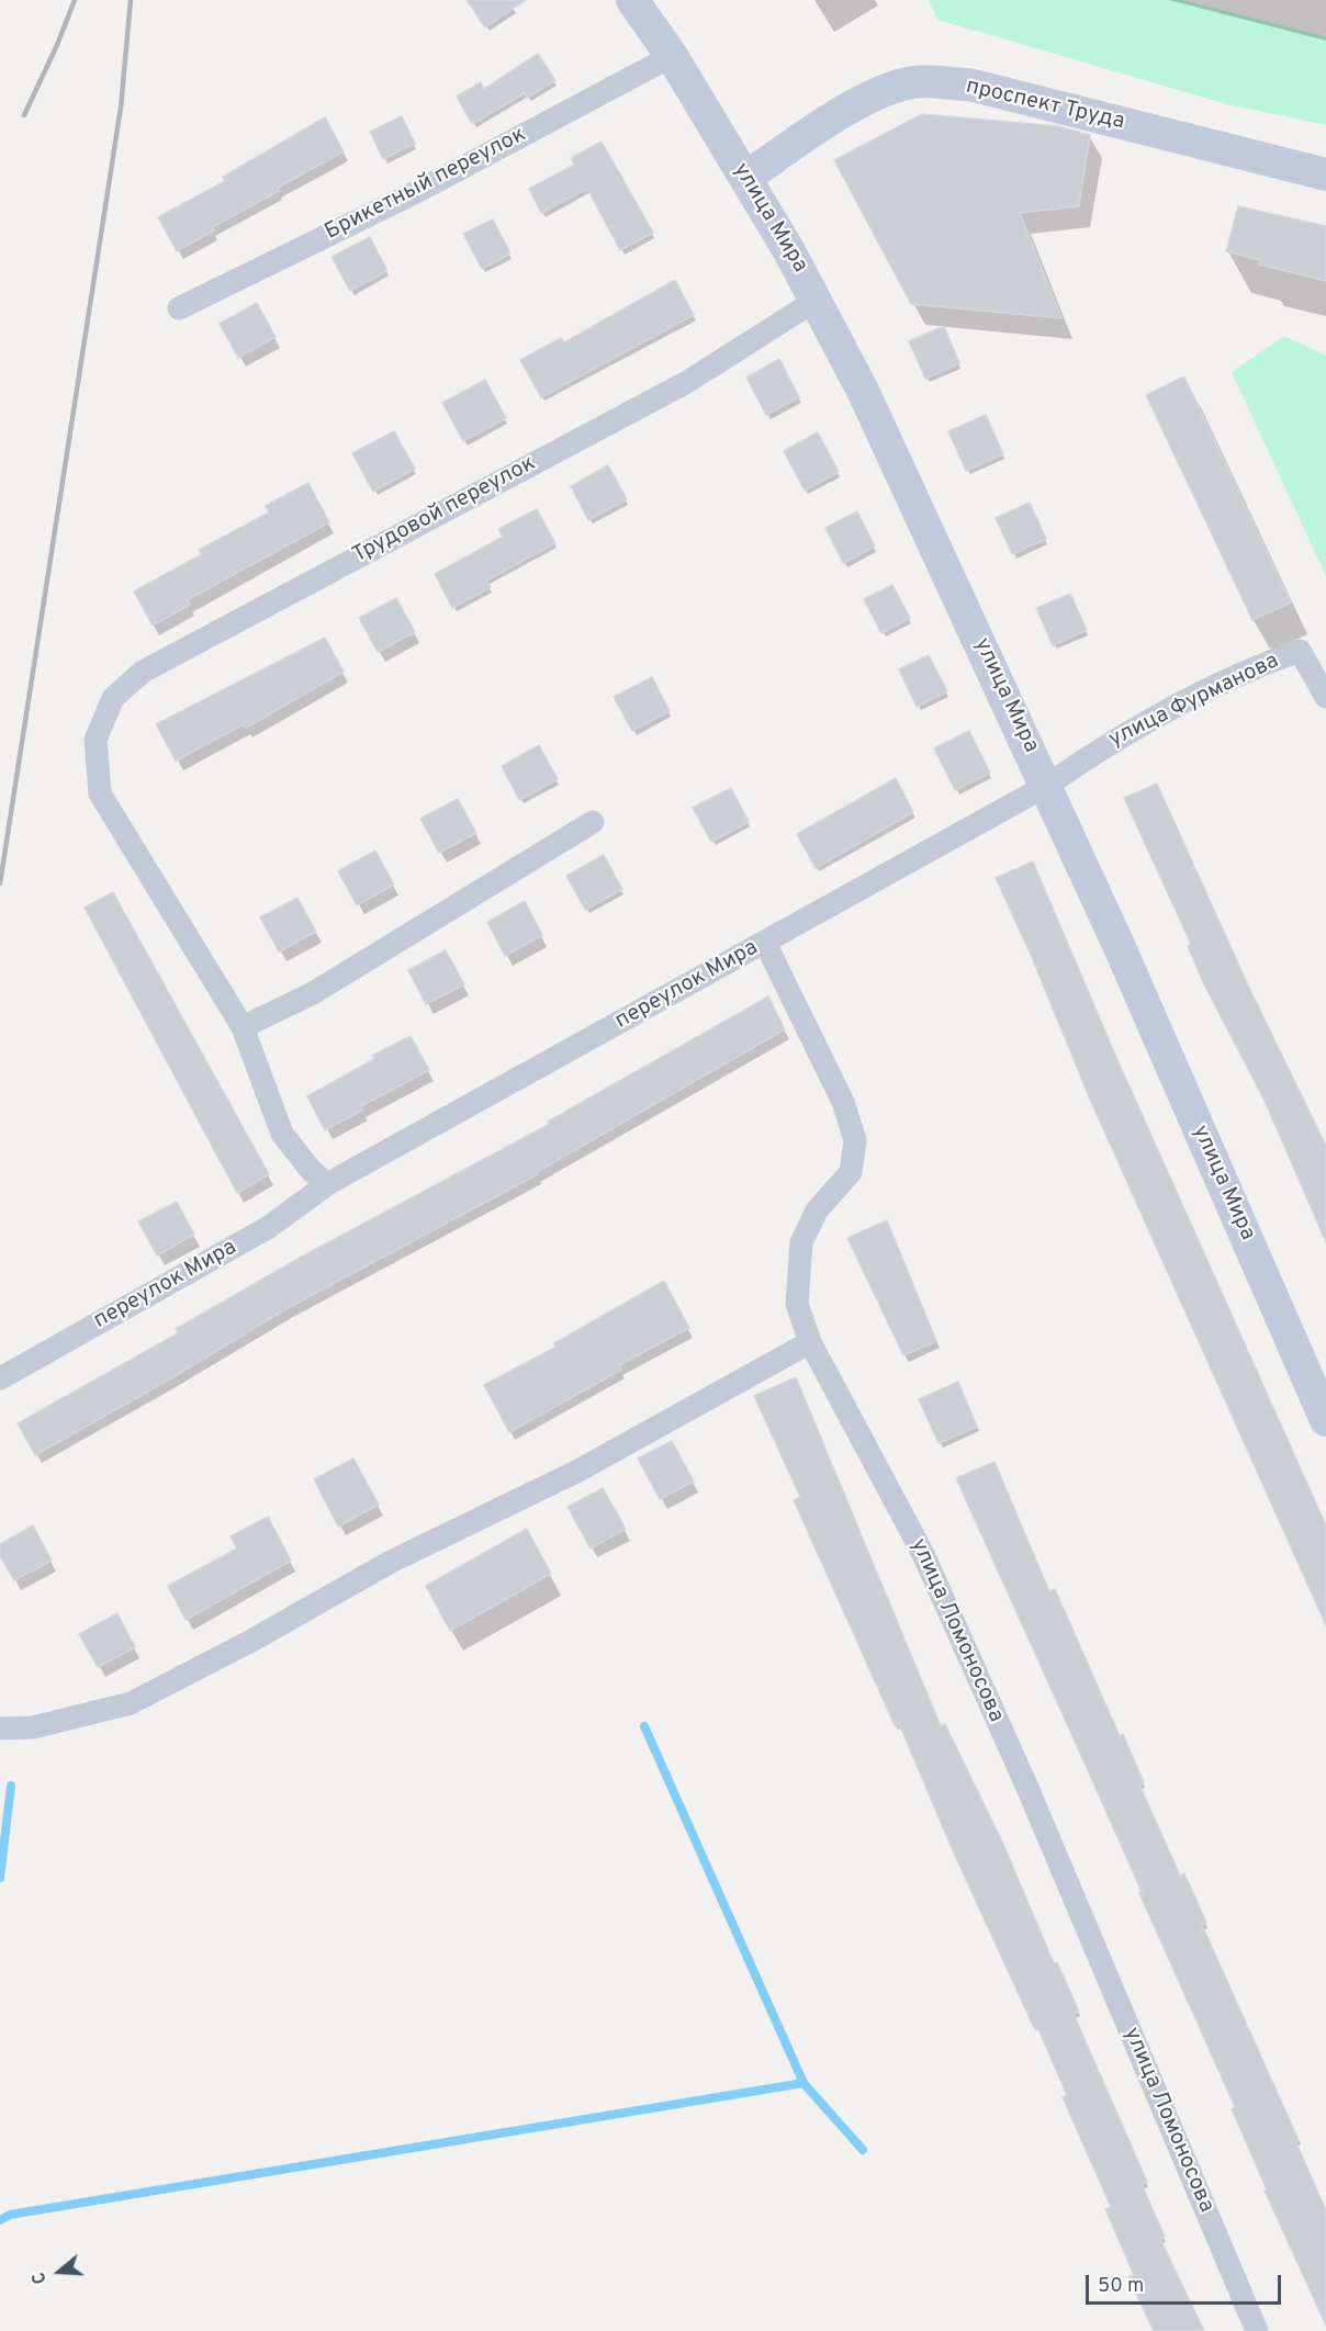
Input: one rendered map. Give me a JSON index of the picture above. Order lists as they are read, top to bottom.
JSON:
{
  "streets": {
    "main road": ["проспект Труда", "улица Мира"],
    "street": [
      "Брикетный переулок",
      "Трудовой переулок",
      "улица Фурманова",
      "переулок Мира",
      "улица Ломоносова"
    ]
  },
  "crossings": [
    ["проспект Труда", "улица Мира"],
    ["Брикетный переулок", "улица Мира"],
    ["улица Мира", "Трудовой переулок"],
    ["улица Мира", "улица Фурманова"],
    ["улица Мира", "переулок Мира"],
    ["улица Фурманова", "переулок Мира"],
    ["переулок Мира", "улица Ломоносова"]
  ],
  "scale_bar": "50 m",
  "north": "left"
}
